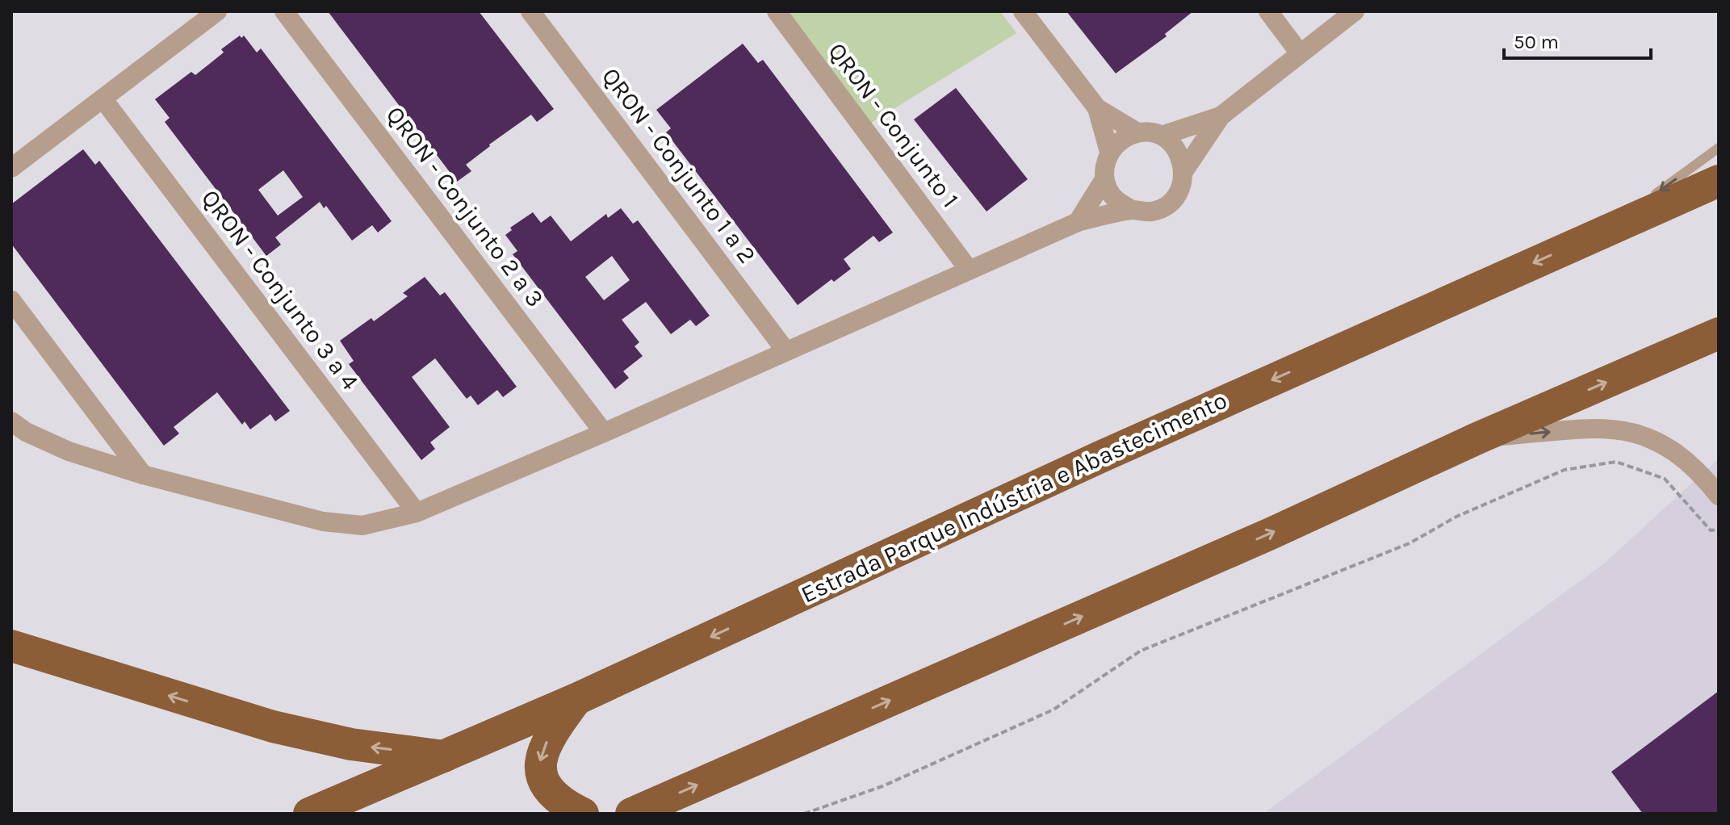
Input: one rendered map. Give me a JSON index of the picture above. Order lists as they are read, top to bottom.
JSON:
{
  "streets": {
    "highway": ["Estrada Parque Indústria e Abastecimento"],
    "street": [
      "QRON - Conjunto 1",
      "QRON - Conjunto 1 a 2",
      "QRON - Conjunto 2 a 3",
      "QRON - Conjunto 3 a 4"
    ]
  },
  "scale_bar": "50 m"
}
